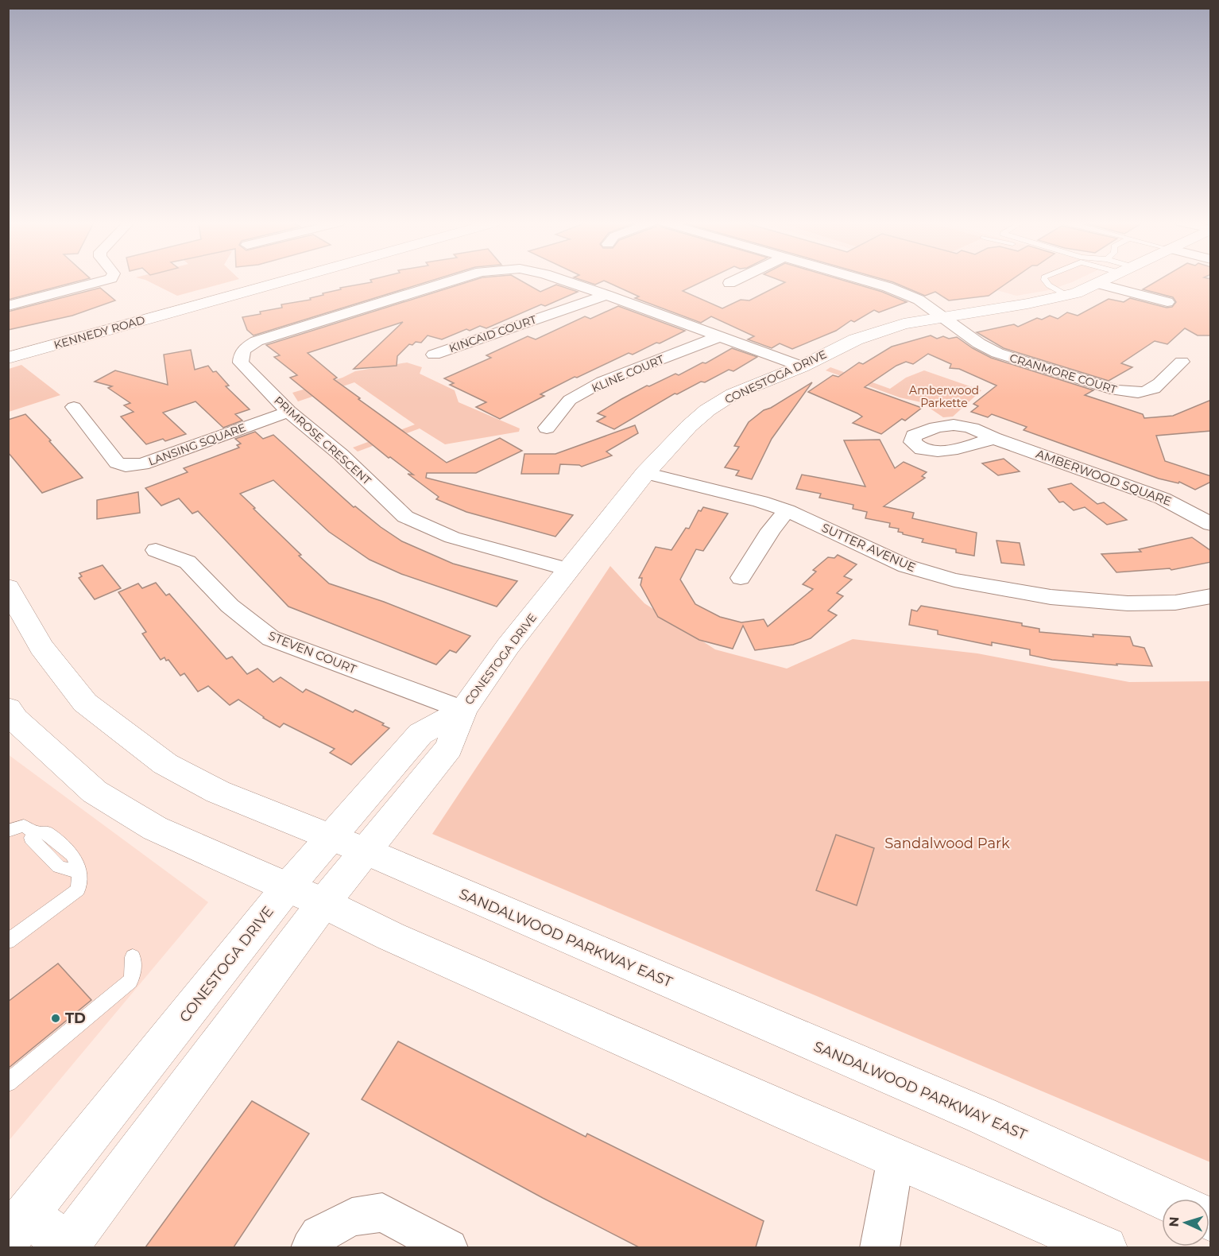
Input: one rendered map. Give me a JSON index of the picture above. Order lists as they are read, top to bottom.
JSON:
{
  "streets": {
    "main road": ["KENNEDY ROAD", "CONESTOGA DRIVE", "SANDALWOOD PARKWAY EAST"],
    "street": [
      "KINCAID COURT",
      "KLINE COURT",
      "CRANMORE COURT",
      "PRIMROSE CRESCENT",
      "LANSING SQUARE",
      "AMBERWOOD SQUARE",
      "SUTTER AVENUE",
      "STEVEN COURT"
    ]
  },
  "crossings": [
    ["KINCAID COURT", "PRIMROSE CRESCENT"],
    ["KLINE COURT", "PRIMROSE CRESCENT"],
    ["CRANMORE COURT", "CONESTOGA DRIVE"],
    ["CONESTOGA DRIVE", "PRIMROSE CRESCENT"],
    ["CONESTOGA DRIVE", "SUTTER AVENUE"],
    ["CONESTOGA DRIVE", "STEVEN COURT"],
    ["CONESTOGA DRIVE", "SANDALWOOD PARKWAY EAST"],
    ["PRIMROSE CRESCENT", "LANSING SQUARE"]
  ],
  "parks": ["Amberwood Parkette", "Sandalwood Park"],
  "places": ["TD"],
  "north": "left"
}
